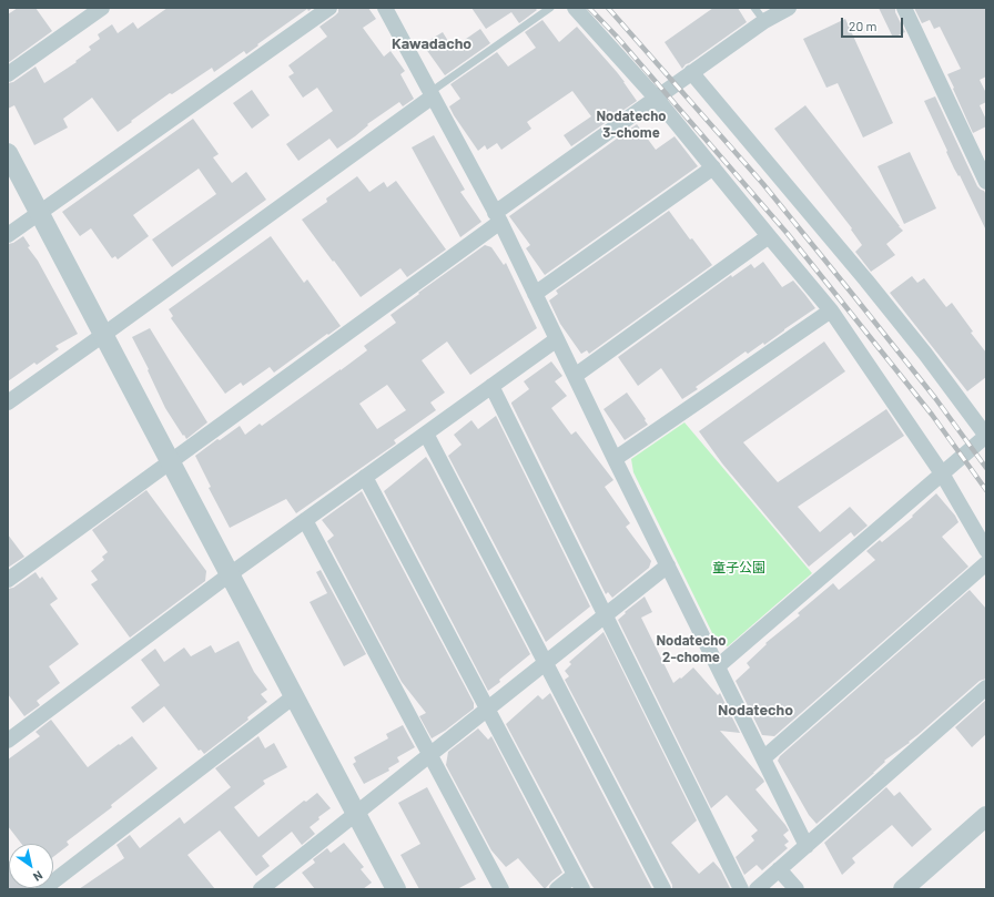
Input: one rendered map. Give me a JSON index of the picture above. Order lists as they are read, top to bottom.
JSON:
{
  "districts": [
    "Kawadacho",
    "Nodatecho 3-chome",
    "Nodatecho 2-chome",
    "Nodatecho"
  ],
  "parks": ["童子公園"],
  "scale_bar": "20 m",
  "north": "bottom right"
}
